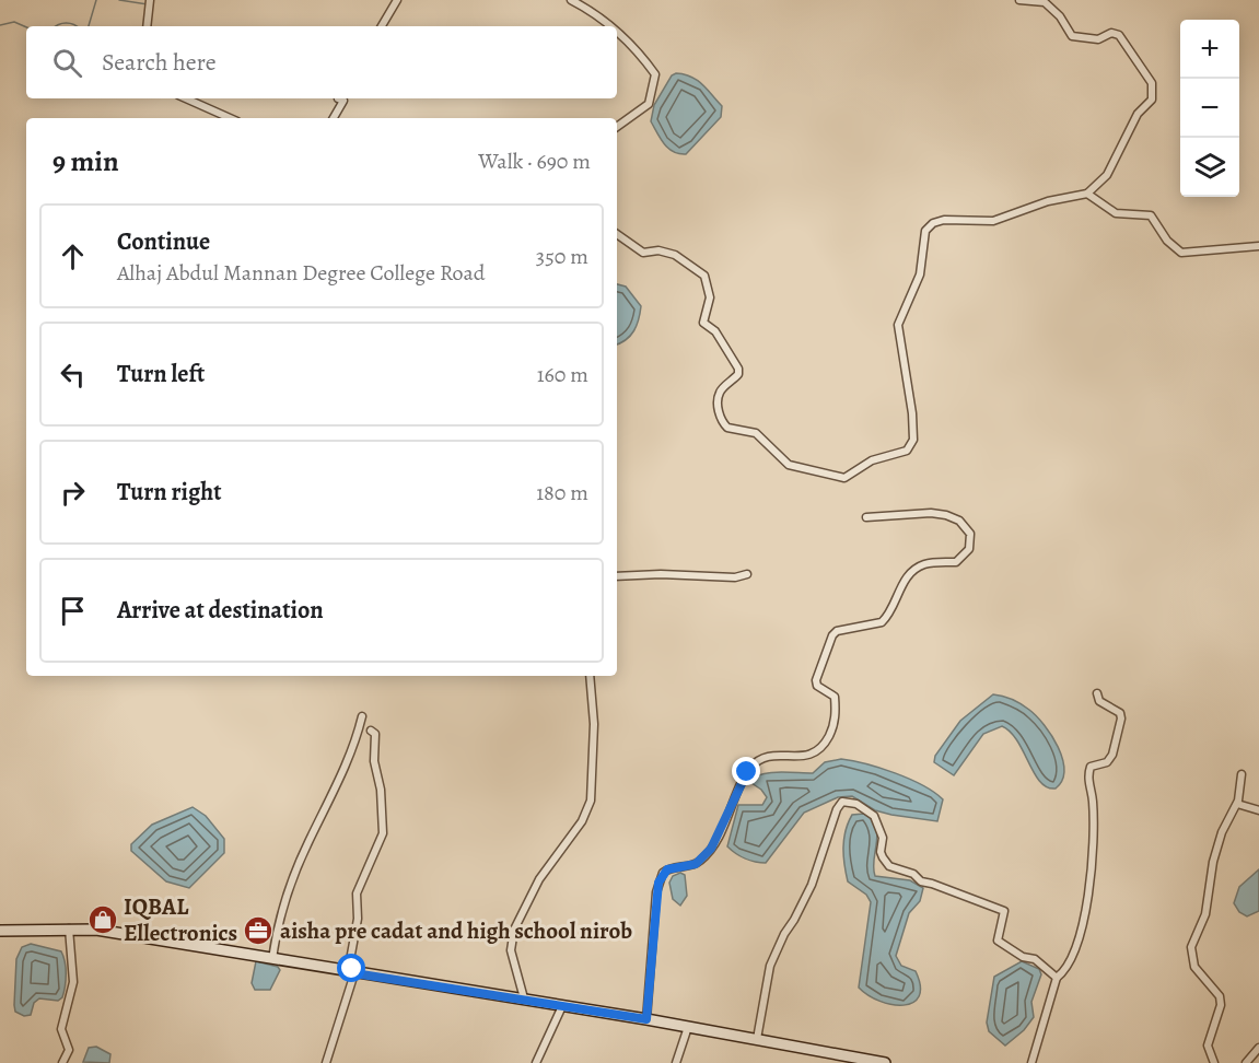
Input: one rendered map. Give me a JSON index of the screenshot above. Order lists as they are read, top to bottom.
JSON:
{
  "places": {
    "shop": ["IQBAL Ellectronics"],
    "office": ["aisha pre cadat and high school nirob"]
  },
  "page": {
    "map_buttons": ["+", "−"],
    "search": "Search here",
    "heading": ["9 min", "Walk · 690 m"],
    "list": [
      ["Continue", "Alhaj Abdul Mannan Degree College Road", "350 m"],
      ["Turn left", "160 m"],
      ["Turn right", "180 m"],
      "Arrive at destination"
    ]
  }
}
